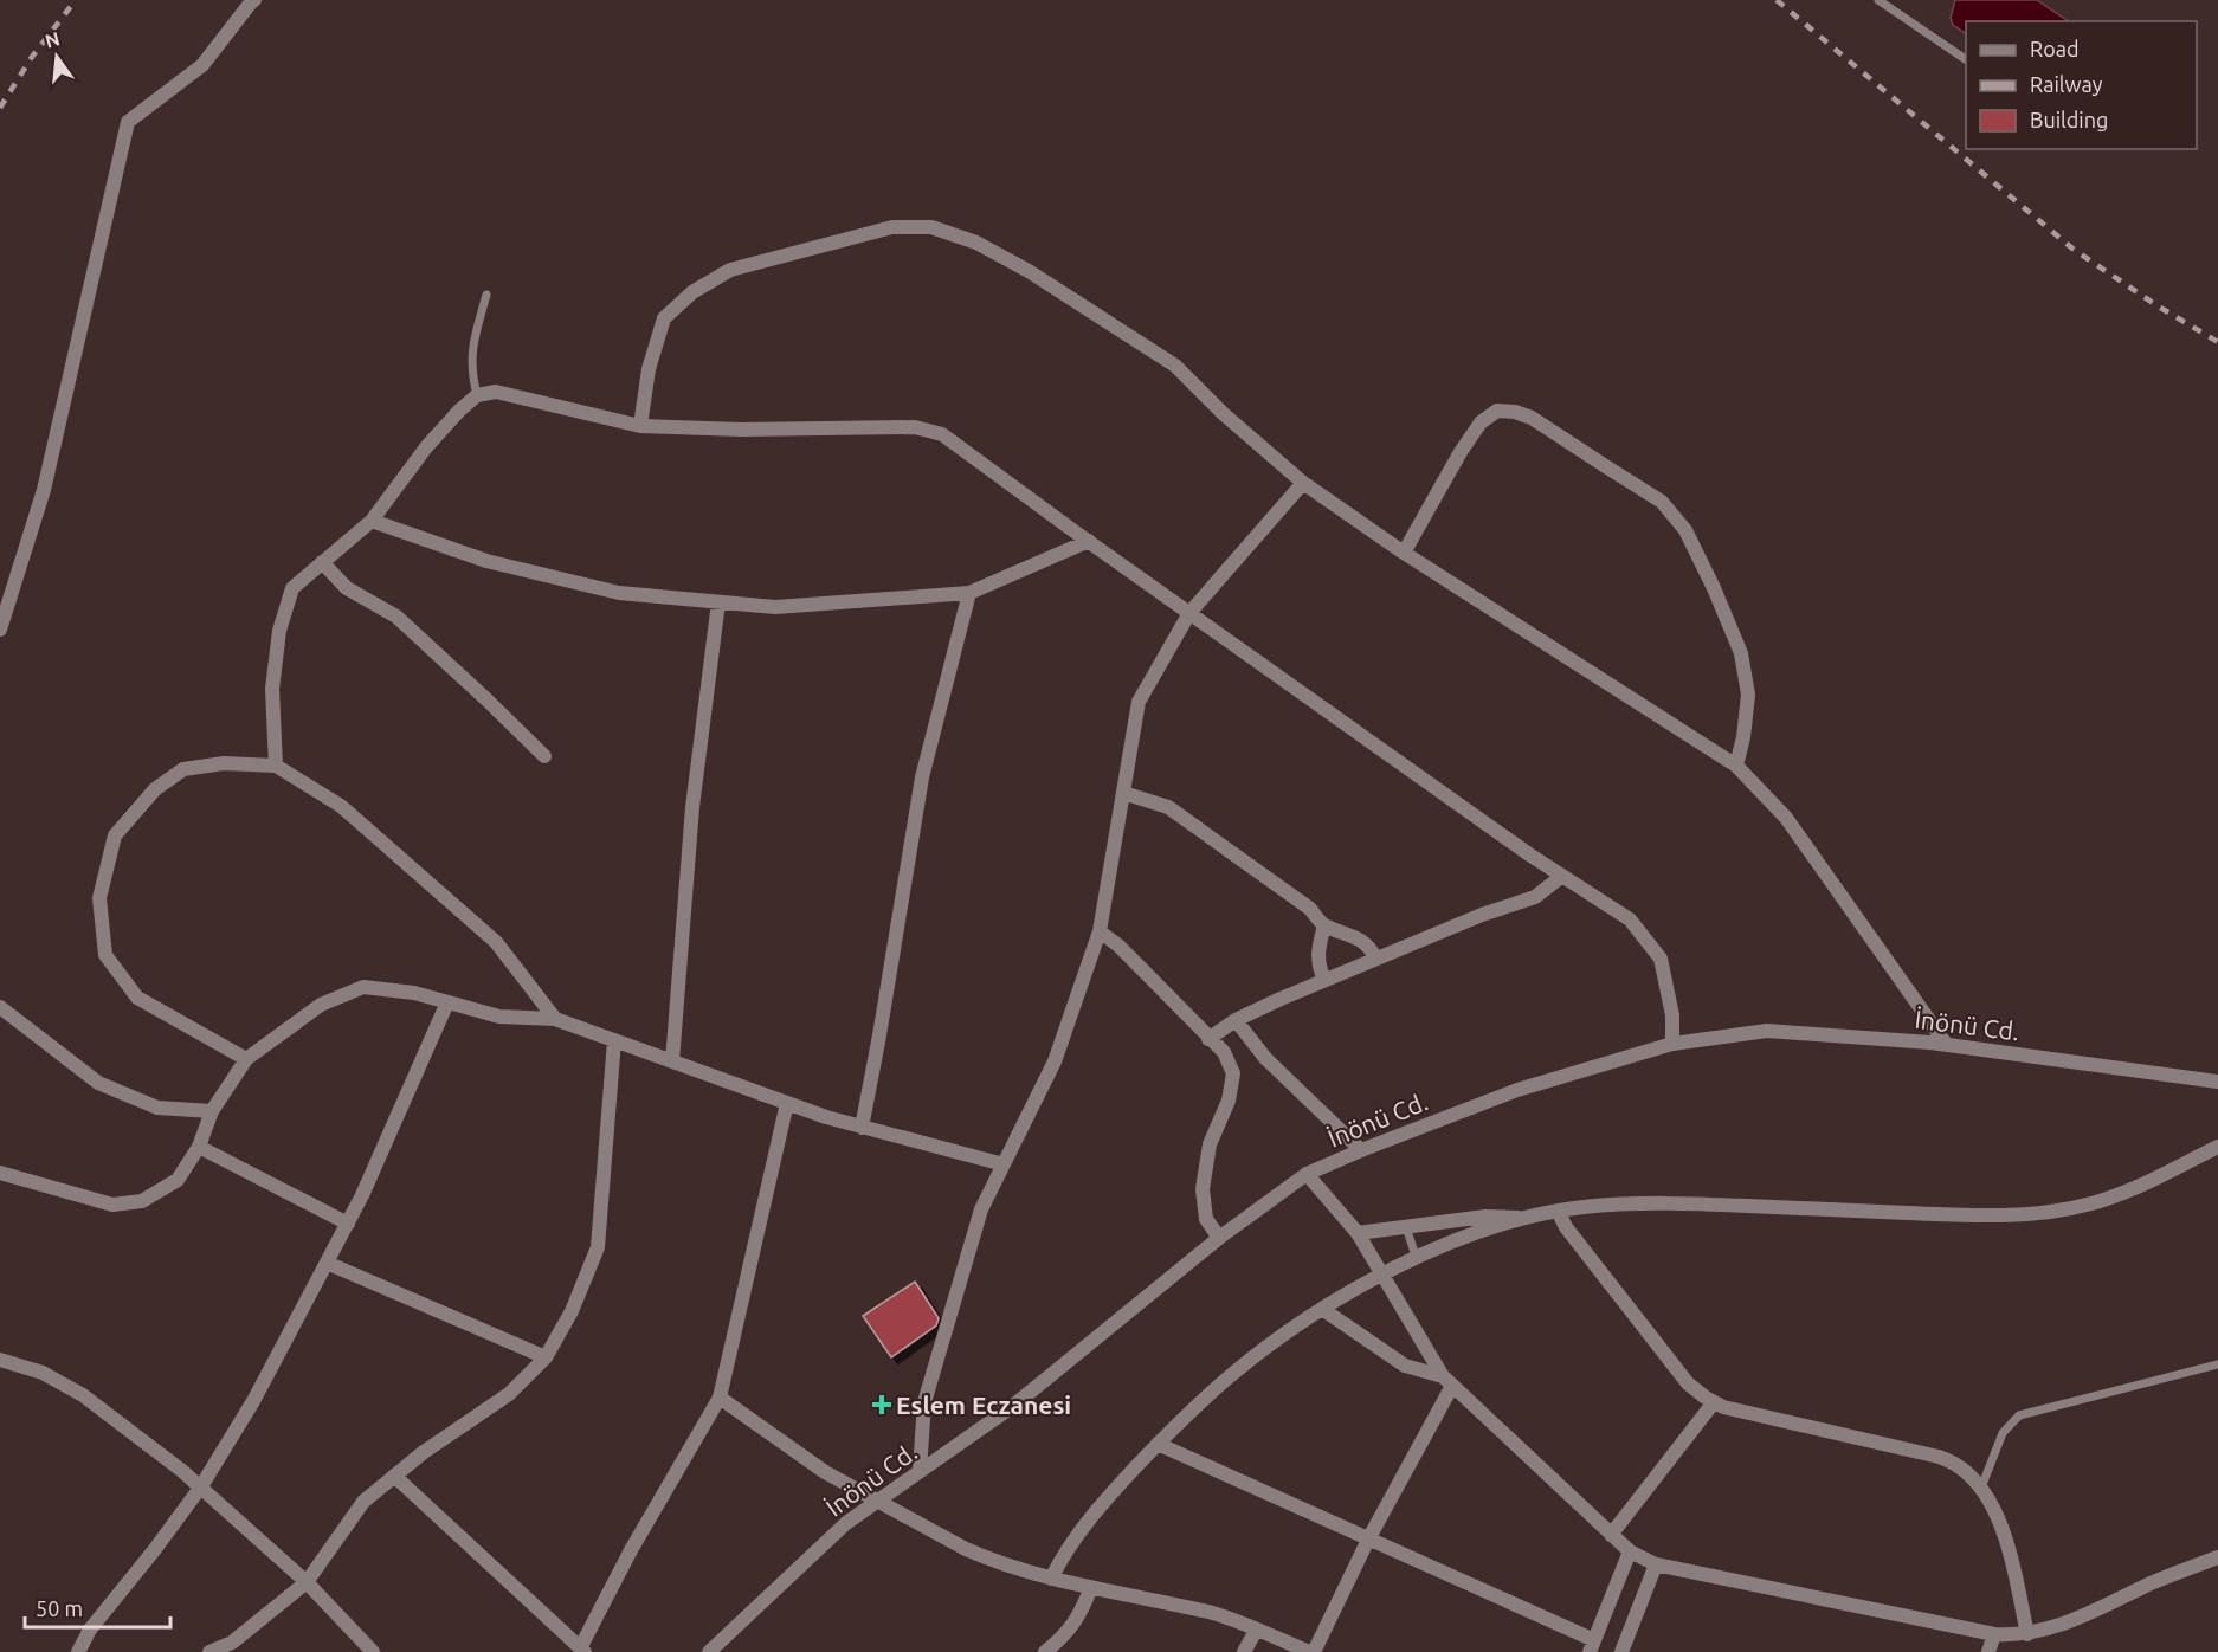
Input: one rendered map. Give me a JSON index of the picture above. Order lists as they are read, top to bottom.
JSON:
{
  "streets": {
    "street": ["İnönü Cd."]
  },
  "places": {
    "health": ["Eslem Eczanesi"]
  },
  "legend": ["Road", "Railway", "Building"],
  "scale_bar": "50 m",
  "north": "top"
}
